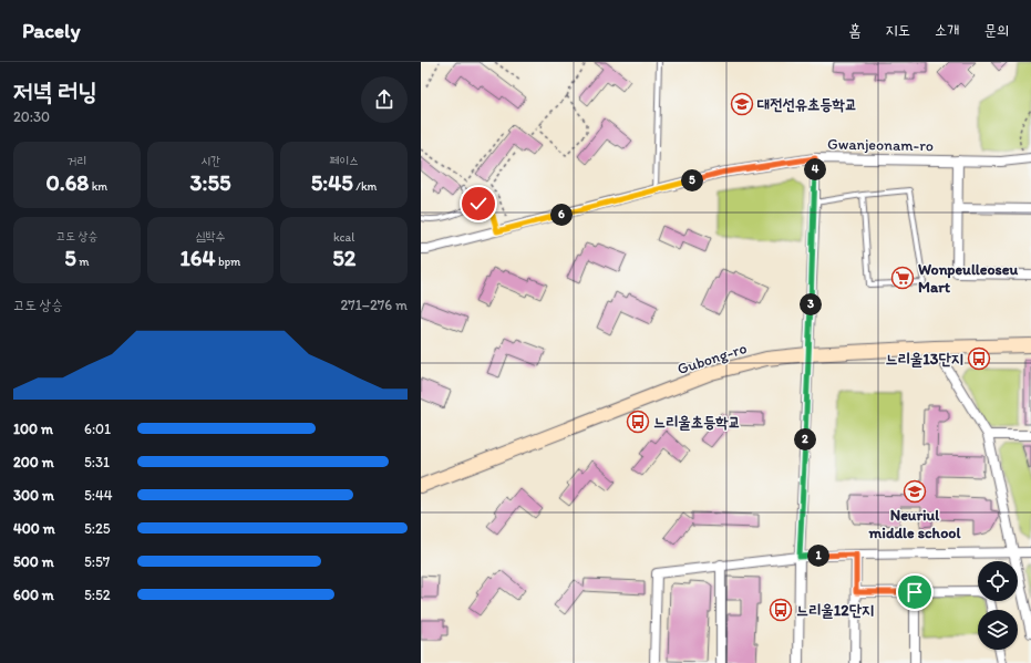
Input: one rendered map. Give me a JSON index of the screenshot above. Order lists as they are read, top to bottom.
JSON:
{
  "streets": {
    "main road": ["Gubong-ro"],
    "street": ["Gwanjeonam-ro"]
  },
  "places": {
    "school or university": ["대전선유초등학교", "Neuriul middle school"],
    "supermarket": ["Wonpeulleoseu Mart"],
    "bus stop": ["느리울13단지", "느리울초등학교", "느리울12단지"]
  },
  "page": {
    "header": "Pacely",
    "nav": [
      "홈",
      "지도",
      "소개",
      "문의"
    ],
    "heading": ["저녁 러닝", "20:30"],
    "stats": [
      ["거리", "0.68 km"],
      ["시간", "3:55"],
      ["페이스", "5:45 /km"],
      ["고도 상승", "5 m"],
      ["심박수", "164 bpm"],
      ["kcal", "52"]
    ],
    "pins": [
      "4",
      "5",
      "6",
      "3",
      "2",
      "1"
    ],
    "chart": ["고도 상승", "271–276 m"],
    "list": [
      {
        "name": "100 m",
        "note": "6:01"
      },
      {
        "name": "200 m",
        "note": "5:31"
      },
      {
        "name": "300 m",
        "note": "5:44"
      },
      {
        "name": "400 m",
        "note": "5:25"
      },
      {
        "name": "500 m",
        "note": "5:57"
      },
      {
        "name": "600 m",
        "note": "5:52"
      }
    ]
  }
}
